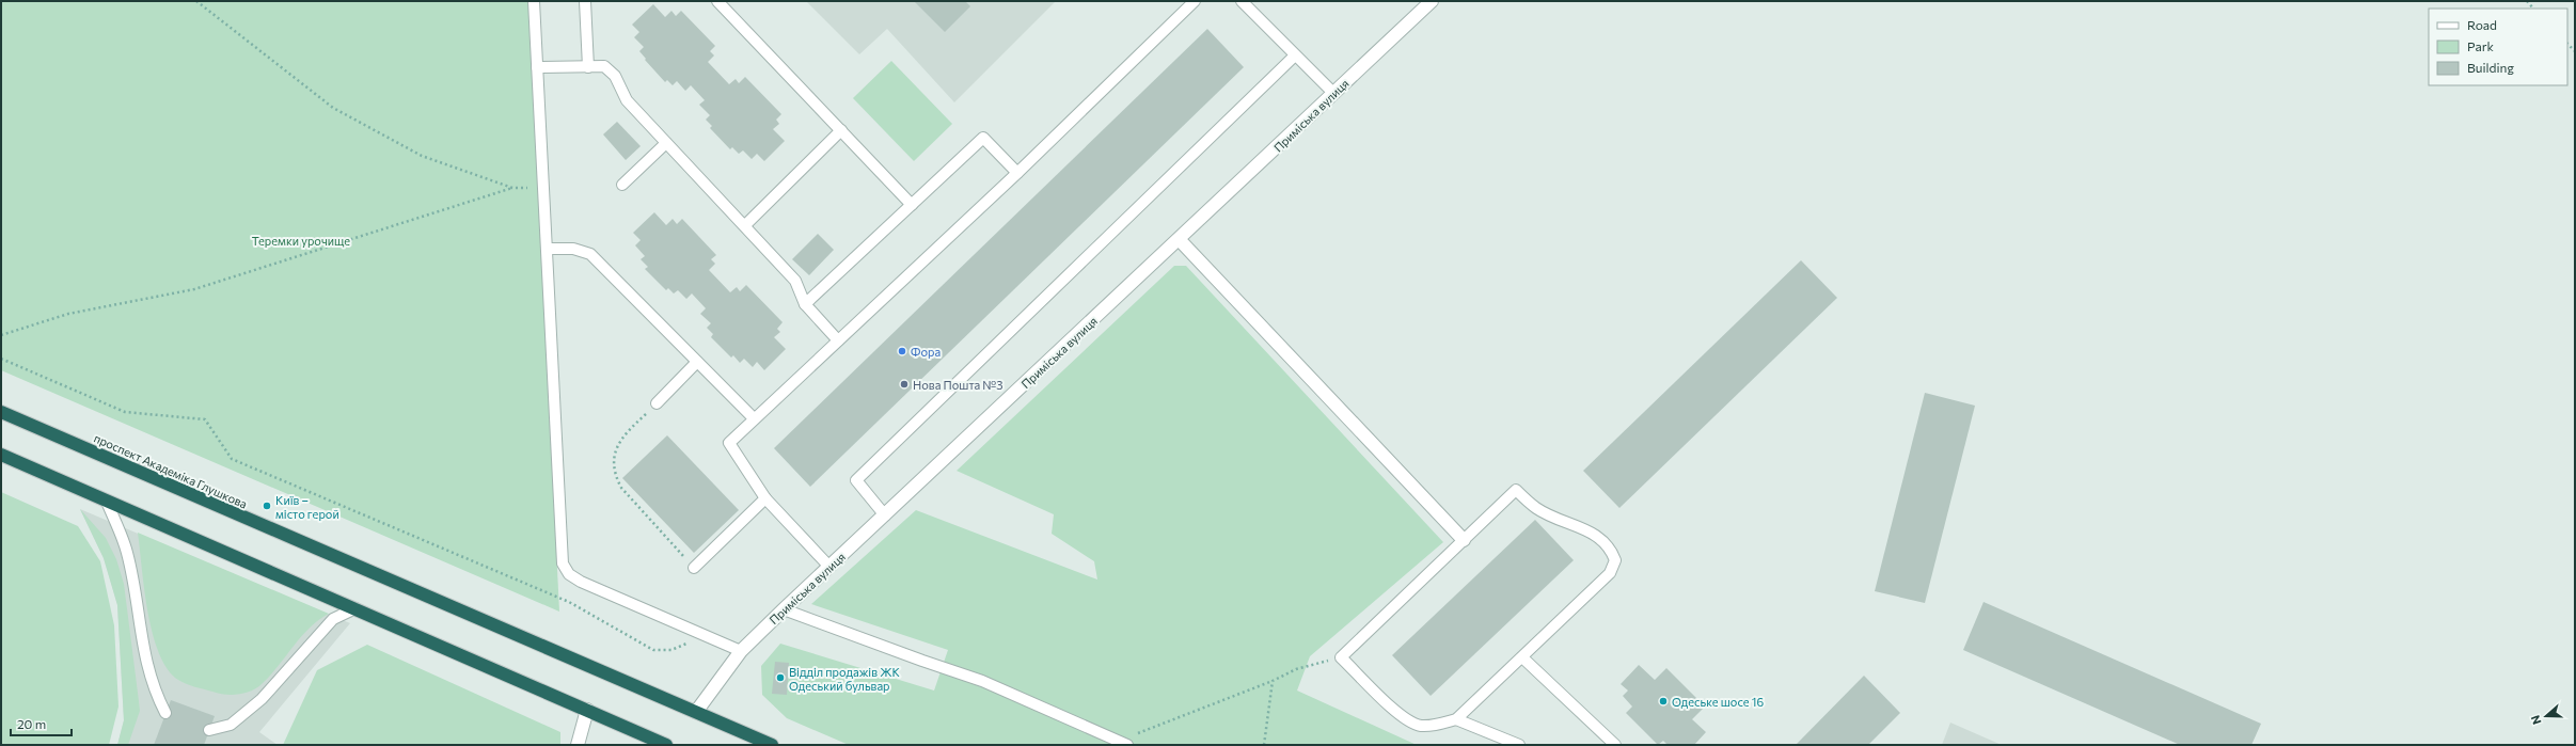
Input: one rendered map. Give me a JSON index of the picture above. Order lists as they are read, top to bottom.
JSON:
{
  "streets": {
    "highway": ["проспект Академіка Глушкова"],
    "street": ["Приміська вулиця"]
  },
  "crossings": [
    ["Приміська вулиця", "проспект Академіка Глушкова"]
  ],
  "parks": ["Теремки урочище"],
  "places": [
    "Фора",
    "Нова Пошта №3",
    "Київ – місто герой",
    "Відділ продажів ЖК Одеський бульвар",
    "Одеське шосе 16"
  ],
  "legend": ["Road", "Park", "Building"],
  "scale_bar": "20 m",
  "north": "left"
}
